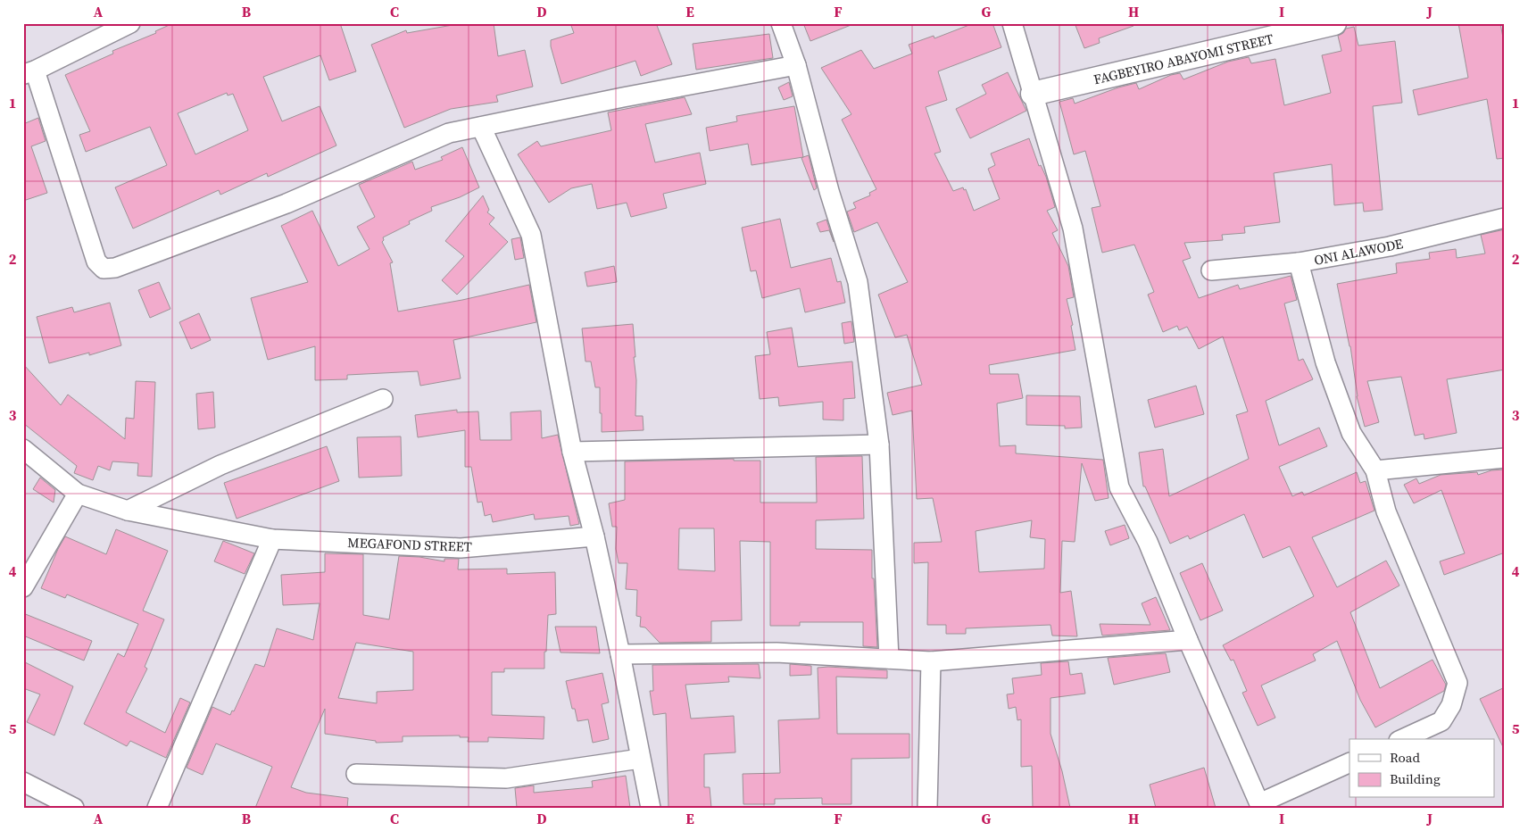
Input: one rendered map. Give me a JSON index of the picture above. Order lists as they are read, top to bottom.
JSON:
{
  "streets": {
    "street": ["FAGBEYIRO ABAYOMI STREET", "ONI ALAWODE", "MEGAFOND STREET"]
  },
  "legend": ["Road", "Building"],
  "grid": {
    "columns": [
      "A",
      "B",
      "C",
      "D",
      "E",
      "F",
      "G",
      "H",
      "I",
      "J"
    ],
    "rows": [
      "1",
      "2",
      "3",
      "4",
      "5"
    ]
  }
}
